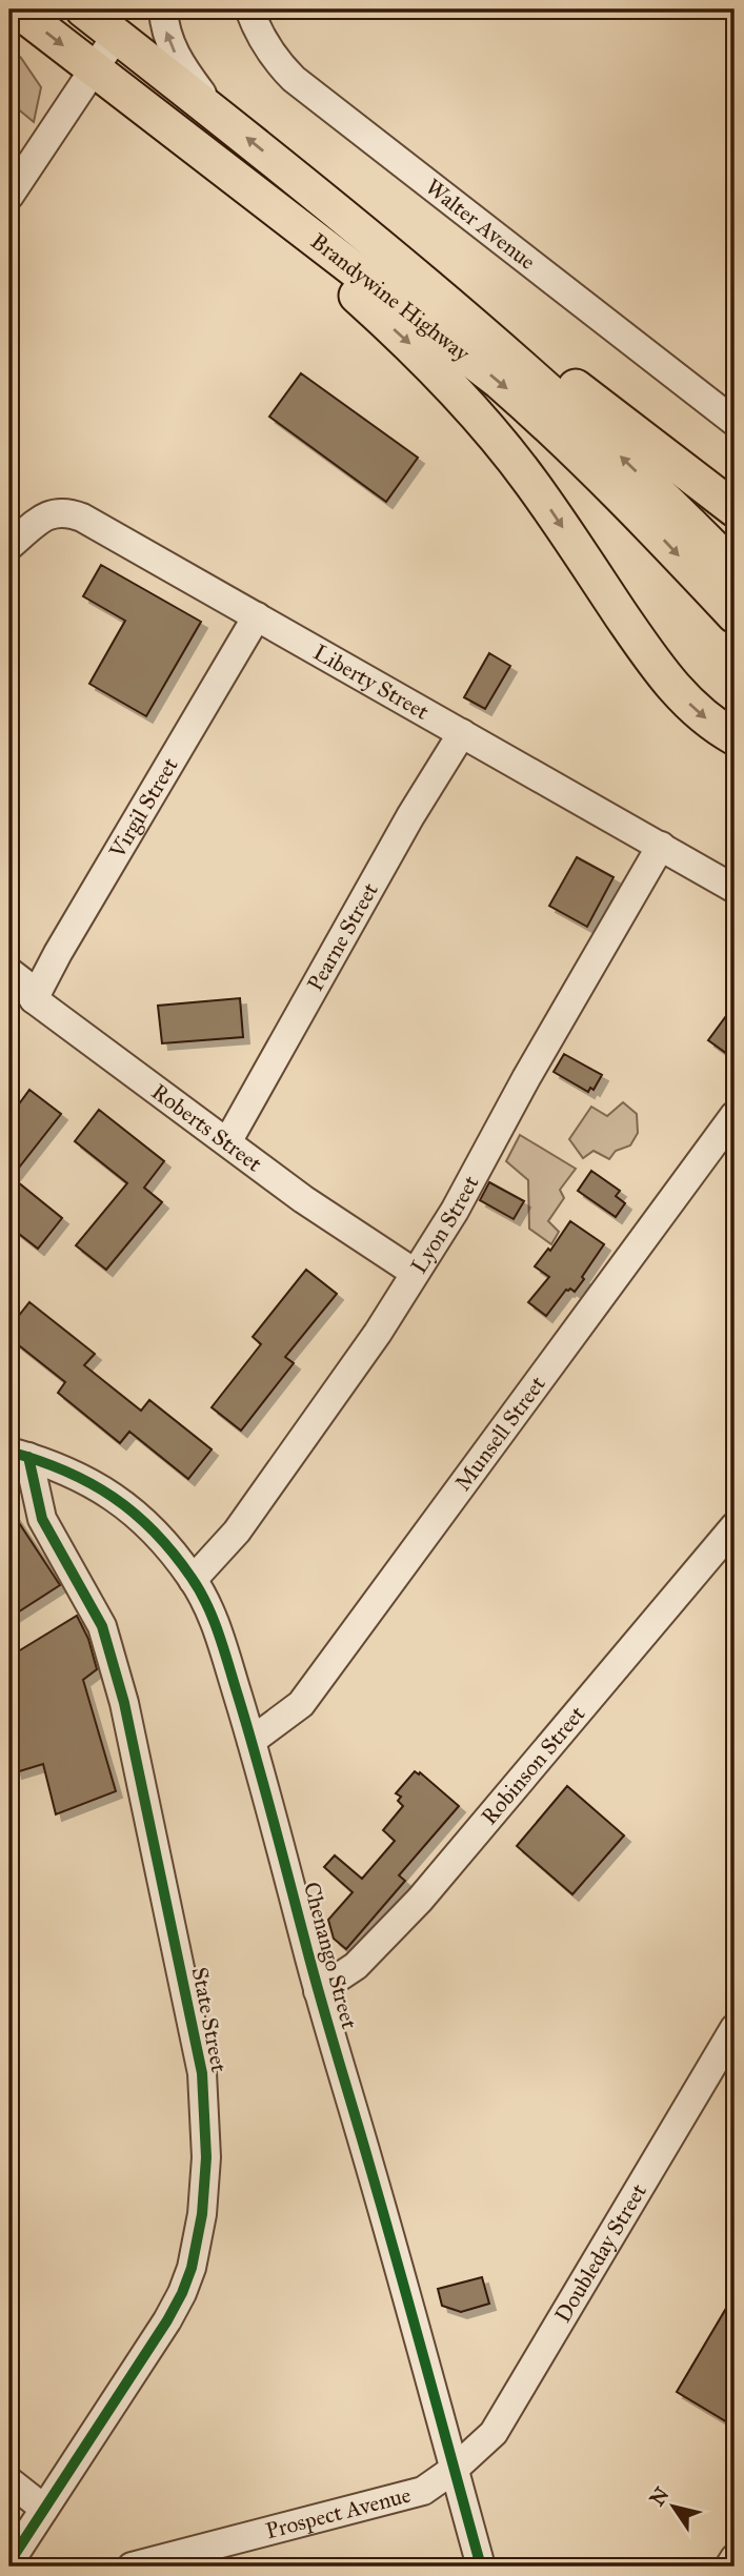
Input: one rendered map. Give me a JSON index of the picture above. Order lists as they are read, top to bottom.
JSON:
{
  "streets": {
    "main road": ["Brandywine Highway"],
    "street": [
      "Walter Avenue",
      "Liberty Street",
      "Virgil Street",
      "Pearne Street",
      "Roberts Street",
      "Lyon Street",
      "Munsell Street",
      "Robinson Street",
      "Chenango Street",
      "State Street",
      "Doubleday Street",
      "Prospect Avenue"
    ]
  },
  "crossings": [
    ["Liberty Street", "Virgil Street"],
    ["Liberty Street", "Pearne Street"],
    ["Liberty Street", "Lyon Street"],
    ["Virgil Street", "Roberts Street"],
    ["Pearne Street", "Roberts Street"],
    ["Roberts Street", "Lyon Street"],
    ["Lyon Street", "Chenango Street"],
    ["Munsell Street", "Chenango Street"],
    ["Robinson Street", "Chenango Street"],
    ["Chenango Street", "State Street"],
    ["Chenango Street", "Doubleday Street"],
    ["Chenango Street", "Prospect Avenue"],
    ["Doubleday Street", "Prospect Avenue"]
  ],
  "north": "top left"
}
